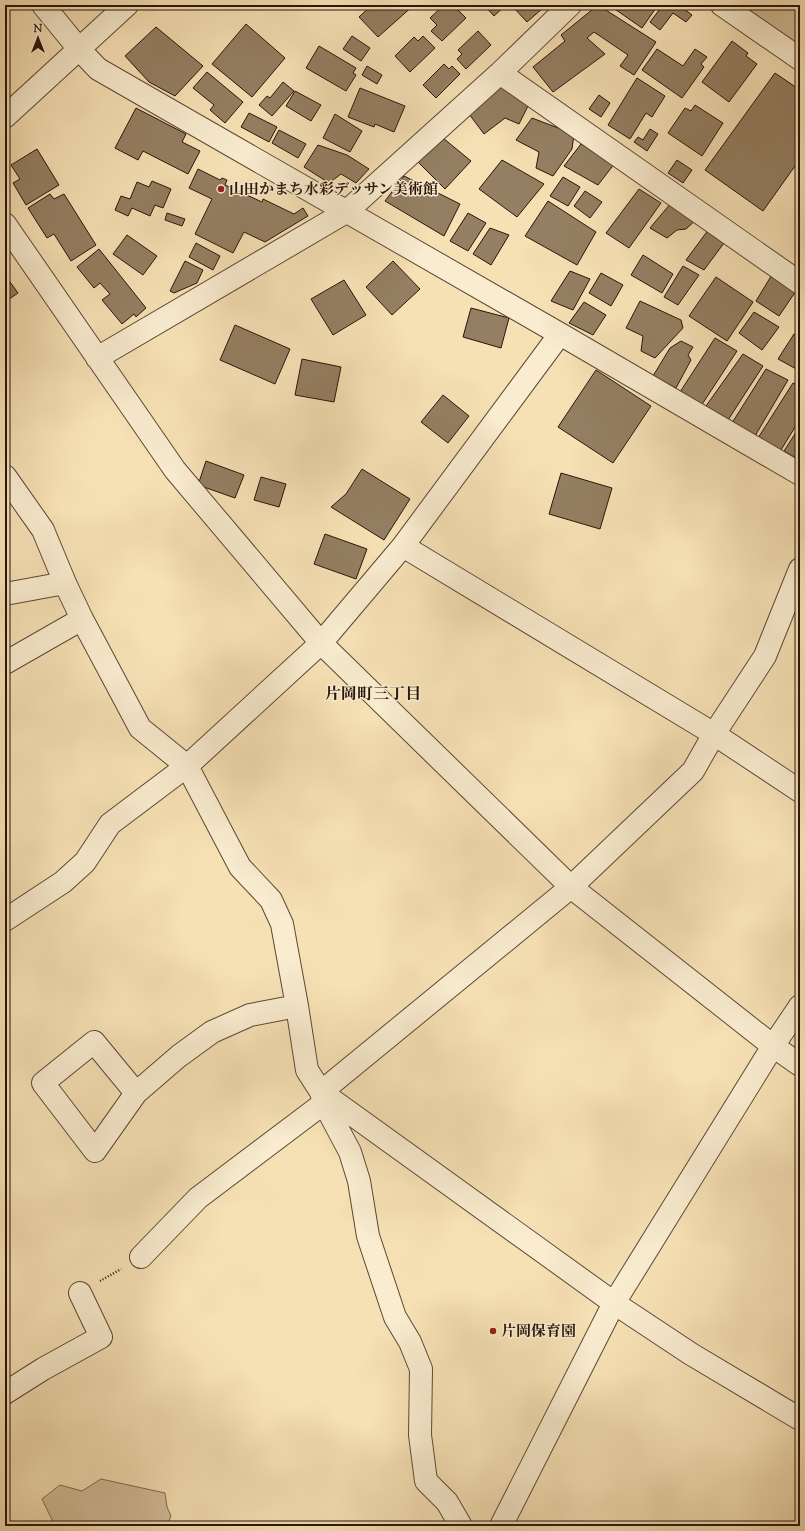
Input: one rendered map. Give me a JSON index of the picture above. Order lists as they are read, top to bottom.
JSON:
{
  "districts": ["片岡町三丁目"],
  "places": ["山田かまち水彩デッサン美術館", "片岡保育園"],
  "north": "top"
}
